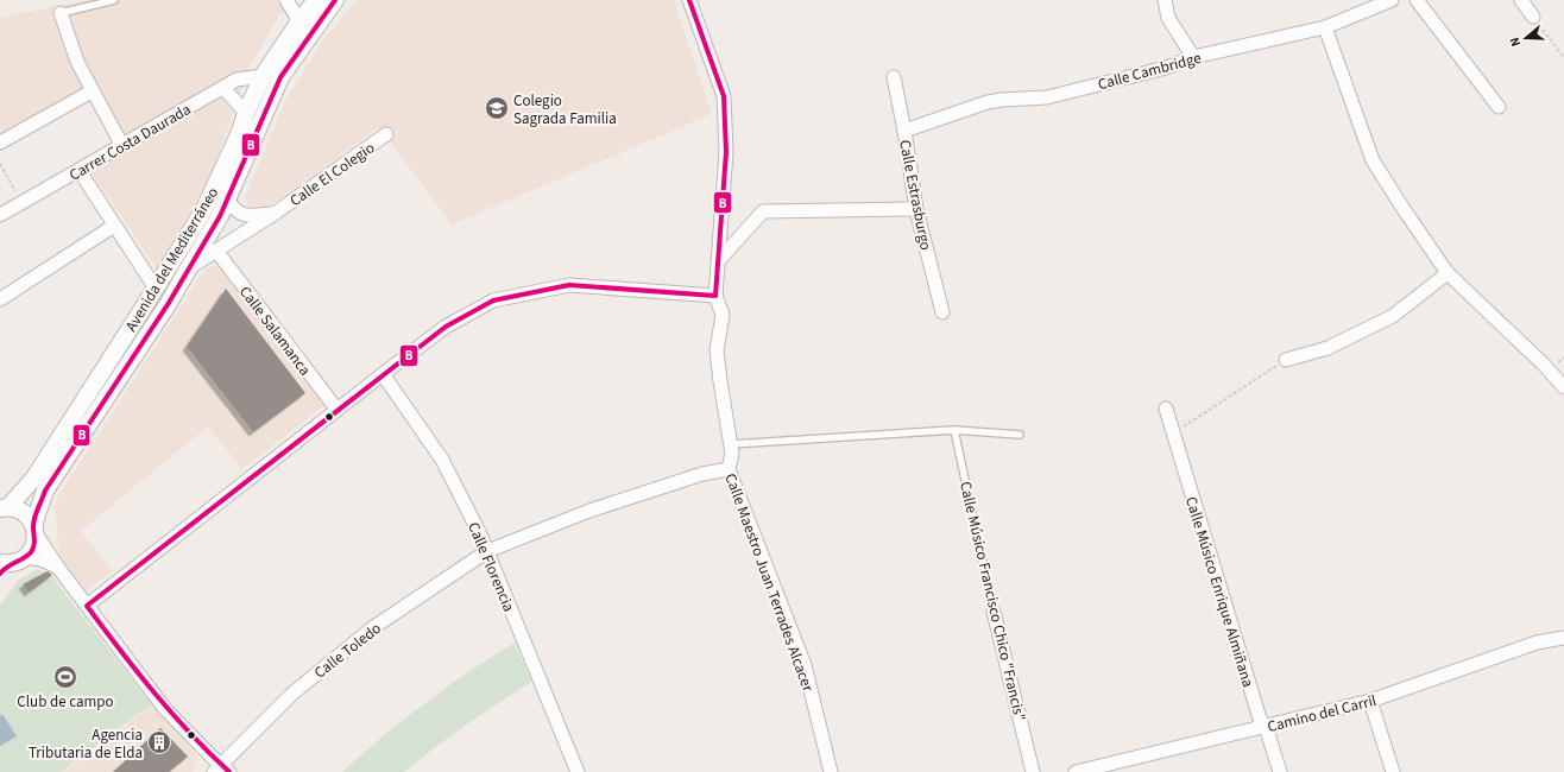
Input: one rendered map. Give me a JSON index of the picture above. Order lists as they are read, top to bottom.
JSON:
{
  "streets": {
    "street": [
      "Calle Cambridge",
      "Carrer Costa Daurada",
      "Calle El Colegio",
      "Calle Estrasburgo",
      "Avenida del Mediterráneo",
      "Calle Salamanca",
      "Calle Florencia",
      "Calle Maestro Juan Terrades Alcacer",
      "Calle Músico Enrique Almiñana",
      "Calle Músico Francisco Chico \"Francis\"",
      "Calle Toledo",
      "Camino del Carril"
    ]
  },
  "crossings": [
    ["Calle Cambridge", "Calle Estrasburgo"],
    ["Carrer Costa Daurada", "Avenida del Mediterráneo"],
    ["Calle El Colegio", "Avenida del Mediterráneo"],
    ["Calle El Colegio", "Calle Salamanca"],
    ["Calle Florencia", "Calle Toledo"],
    ["Calle Maestro Juan Terrades Alcacer", "Calle Toledo"],
    ["Calle Músico Enrique Almiñana", "Camino del Carril"]
  ],
  "places": {
    "school or university": ["Colegio Sagrada Familia"],
    "sports": ["Club de campo"],
    "building": ["Agencia Tributaria de Elda"]
  },
  "lines": ["transit line B"],
  "north": "left"
}
